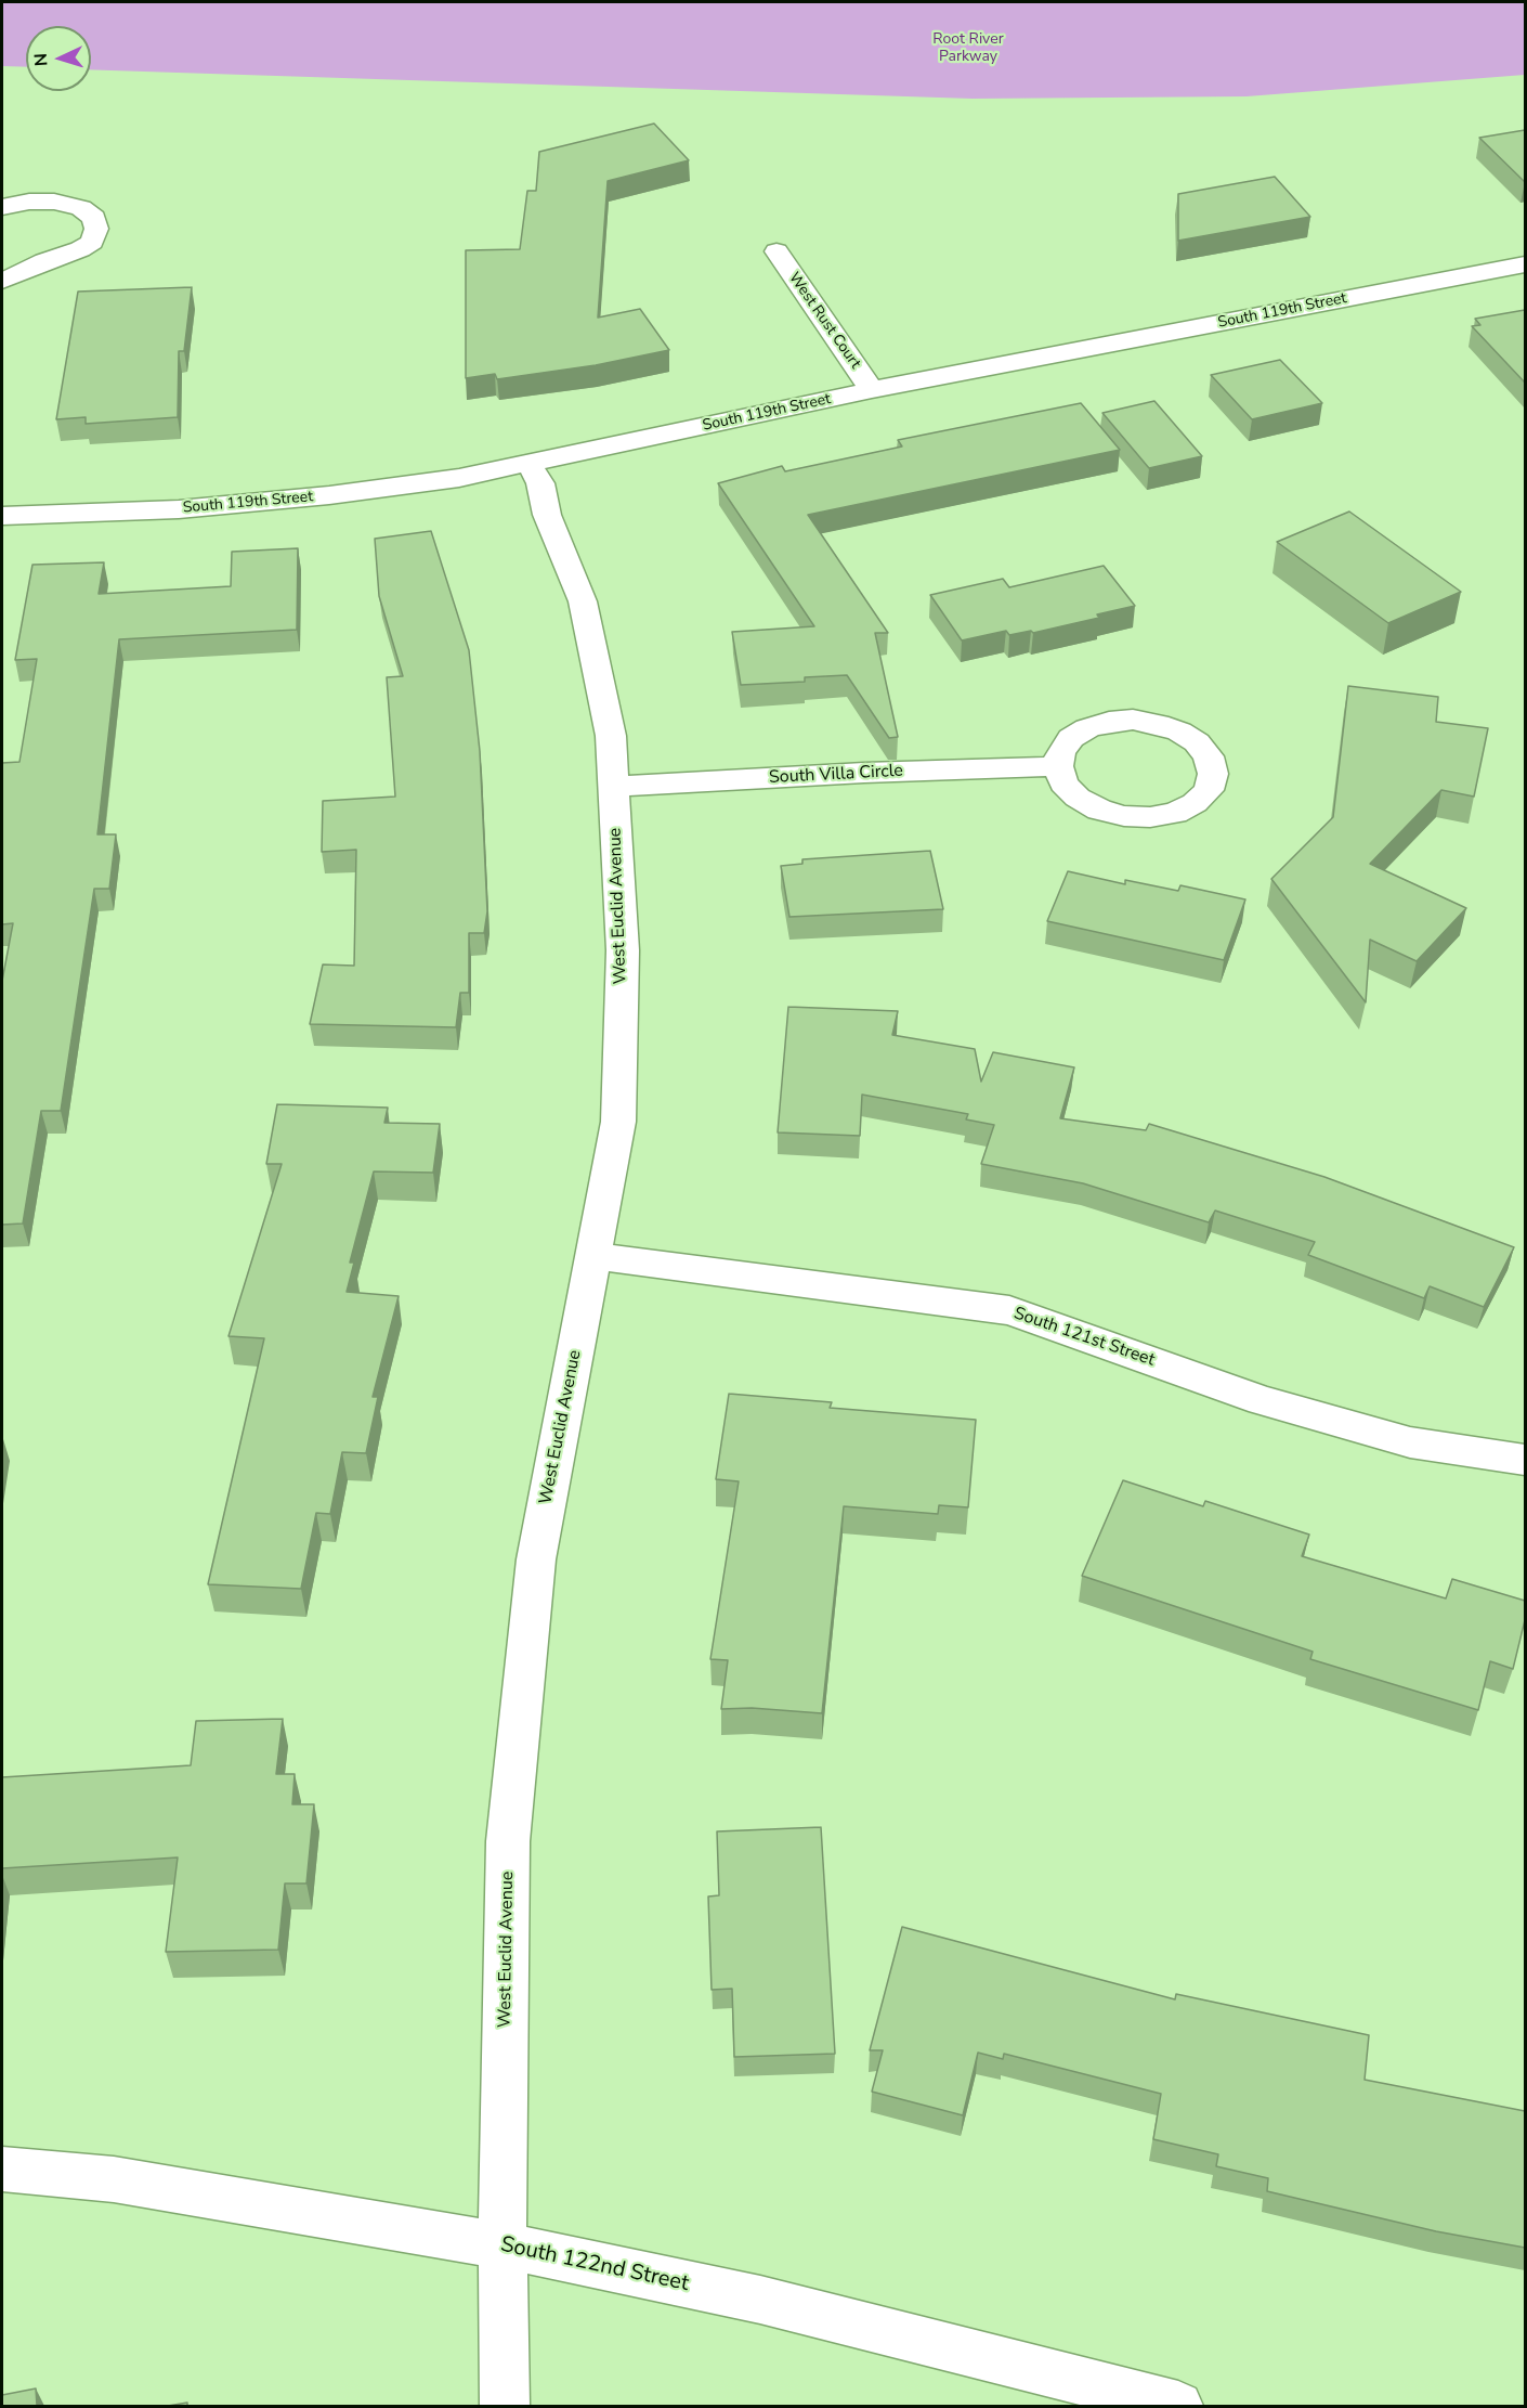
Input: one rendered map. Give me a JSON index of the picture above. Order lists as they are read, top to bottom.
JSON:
{
  "streets": {
    "street": [
      "South 119th Street",
      "West Rust Court",
      "South Villa Circle",
      "West Euclid Avenue",
      "South 121st Street",
      "South 122nd Street"
    ]
  },
  "crossings": [
    ["South 119th Street", "West Rust Court"],
    ["South 119th Street", "West Euclid Avenue"],
    ["South Villa Circle", "West Euclid Avenue"],
    ["West Euclid Avenue", "South 121st Street"],
    ["West Euclid Avenue", "South 122nd Street"]
  ],
  "parks": ["Root River Parkway"],
  "north": "left"
}
